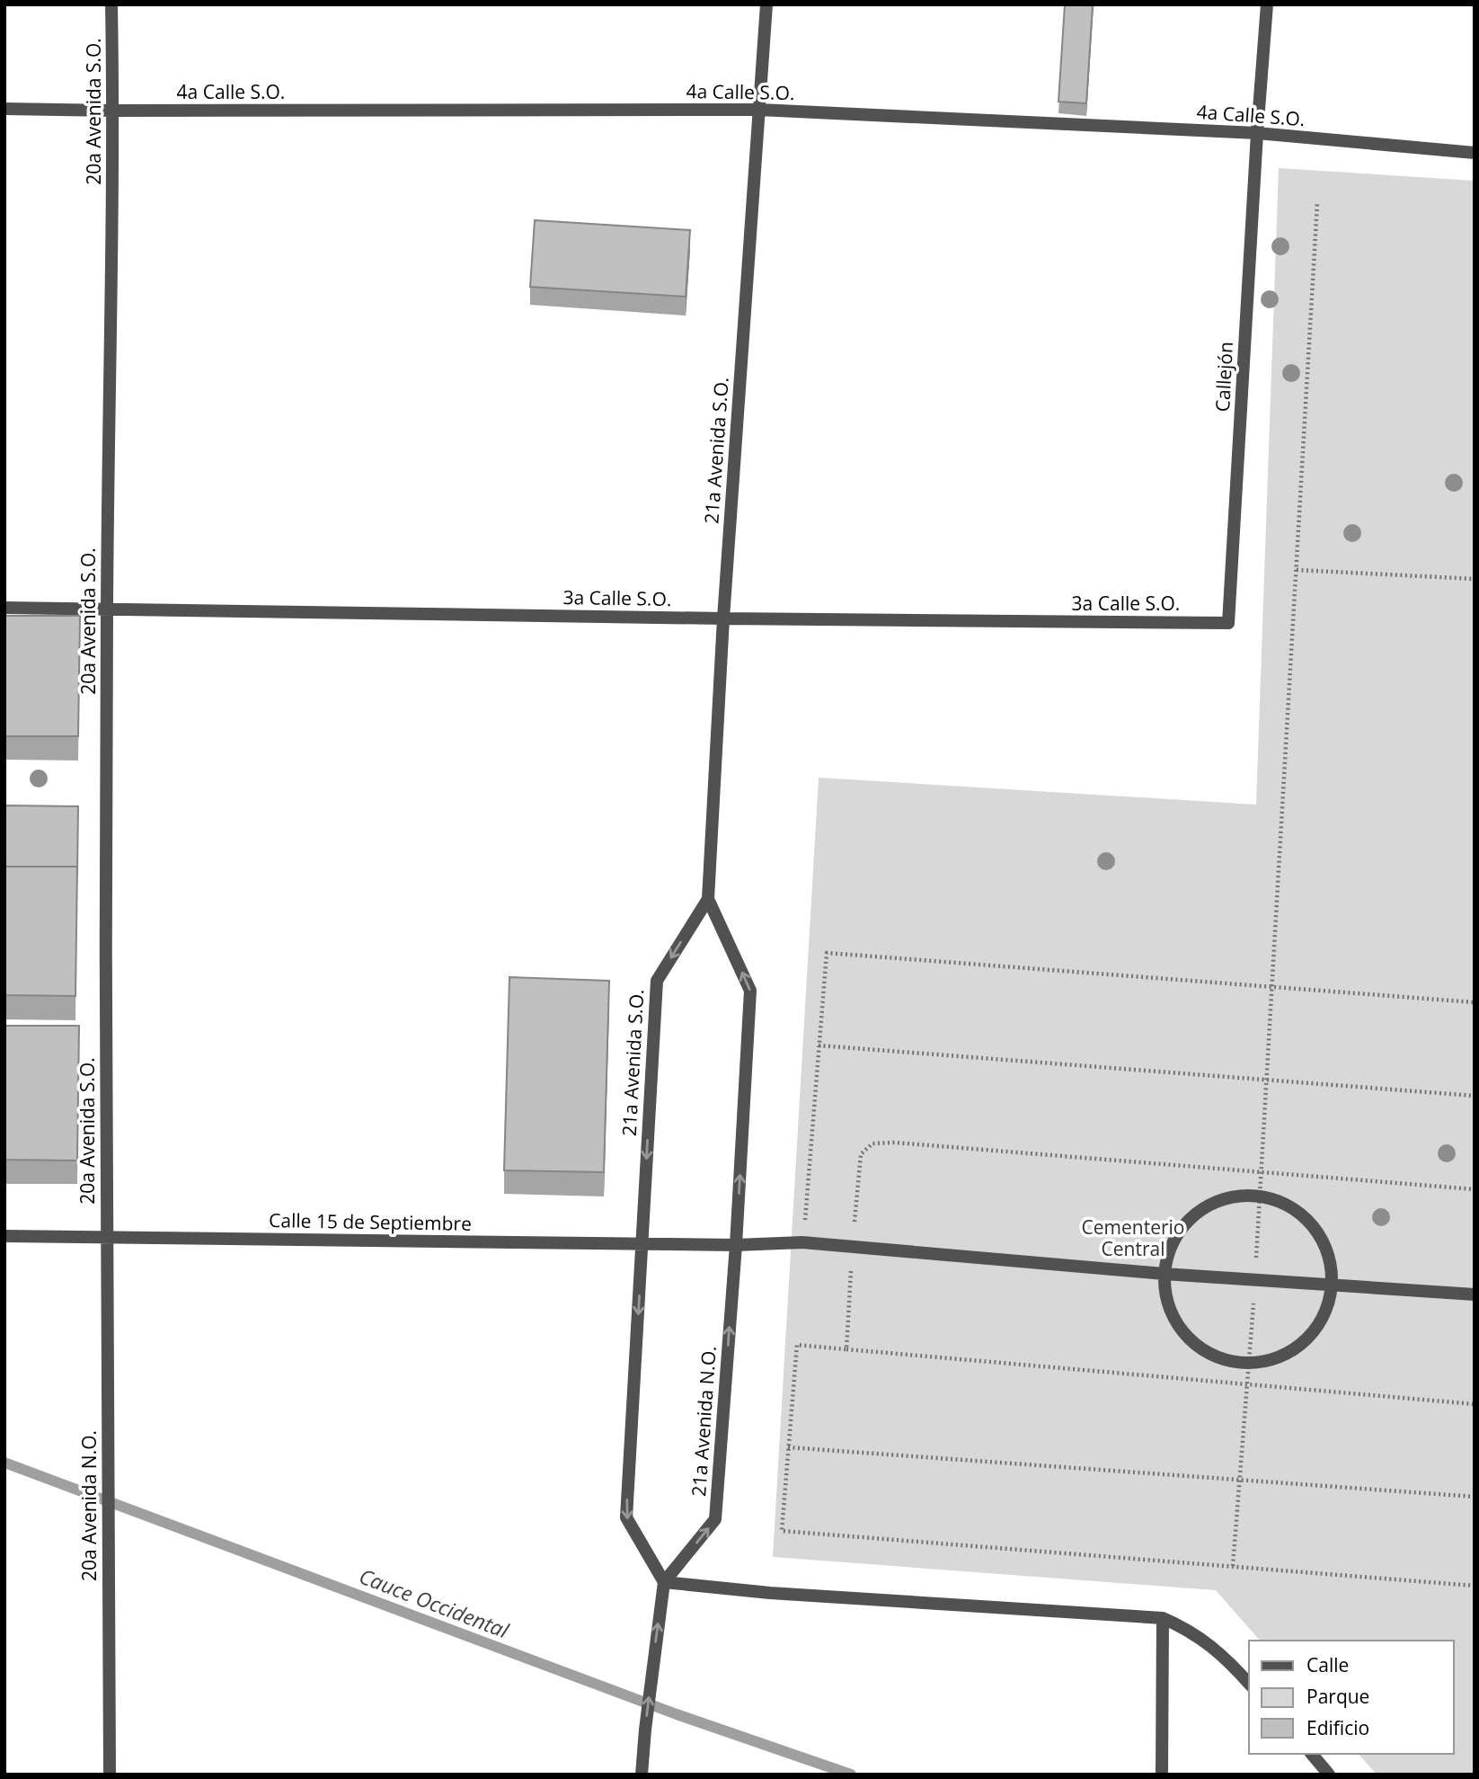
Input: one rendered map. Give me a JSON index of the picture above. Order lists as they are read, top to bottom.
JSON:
{
  "streets": {
    "street": [
      "4a Calle S.O.",
      "20a Avenida S.O.",
      "Callejón",
      "21a Avenida S.O.",
      "3a Calle S.O.",
      "Calle 15 de Septiembre",
      "21a Avenida N.O.",
      "20a Avenida N.O."
    ]
  },
  "crossings": [
    ["4a Calle S.O.", "20a Avenida S.O."],
    ["4a Calle S.O.", "Callejón"],
    ["4a Calle S.O.", "21a Avenida S.O."],
    ["20a Avenida S.O.", "3a Calle S.O."],
    ["20a Avenida S.O.", "Calle 15 de Septiembre"],
    ["20a Avenida S.O.", "20a Avenida N.O."],
    ["Callejón", "3a Calle S.O."],
    ["21a Avenida S.O.", "3a Calle S.O."],
    ["21a Avenida S.O.", "Calle 15 de Septiembre"],
    ["21a Avenida S.O.", "21a Avenida N.O."],
    ["Calle 15 de Septiembre", "21a Avenida N.O."],
    ["Calle 15 de Septiembre", "20a Avenida N.O."]
  ],
  "water": ["Cauce Occidental"],
  "parks": ["Cementerio Central"],
  "legend": ["Calle", "Parque", "Edificio"]
}
